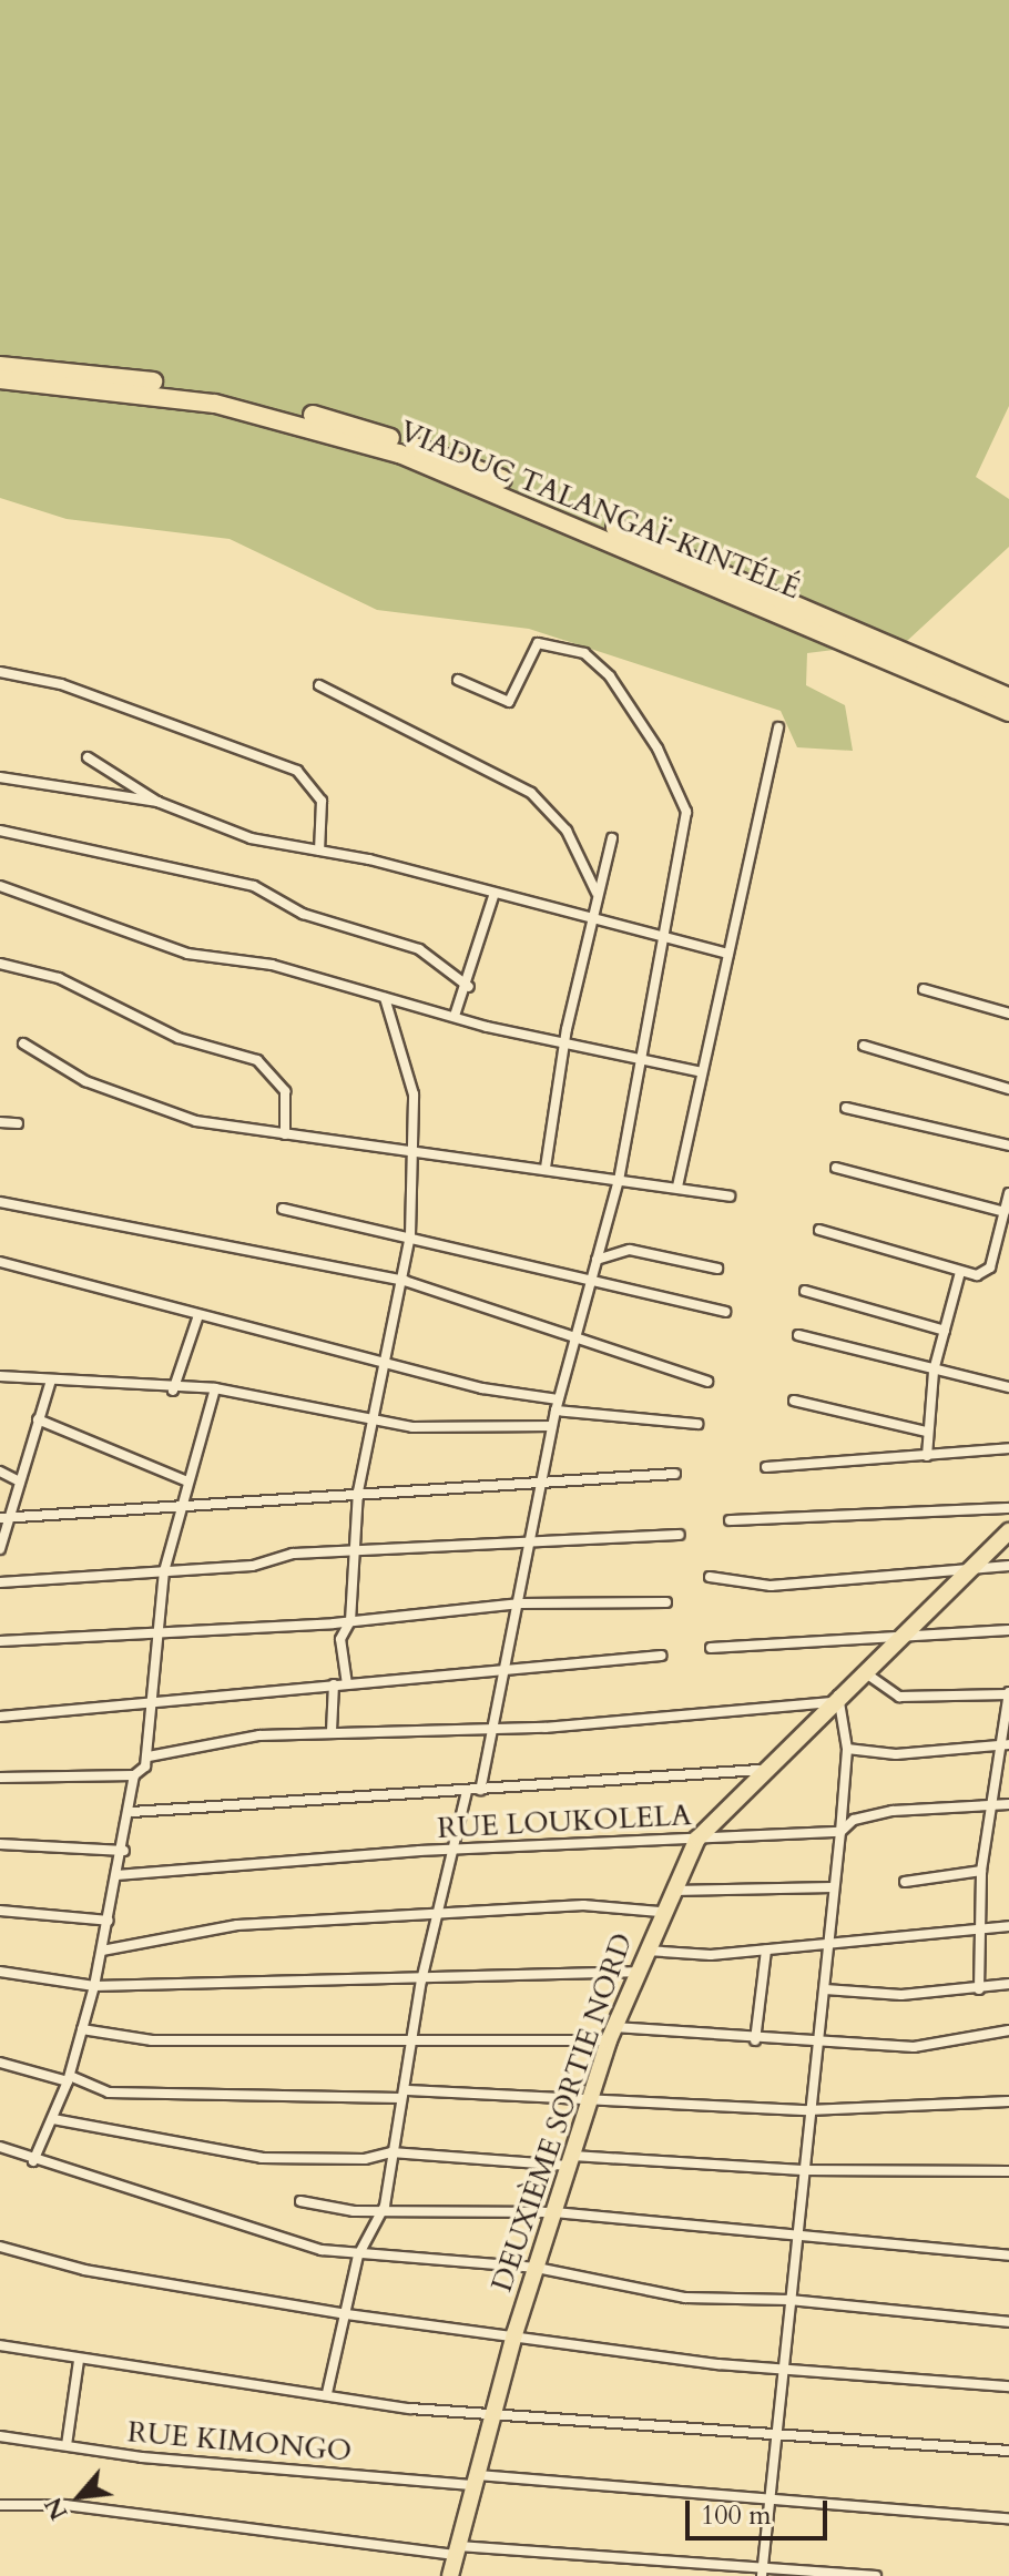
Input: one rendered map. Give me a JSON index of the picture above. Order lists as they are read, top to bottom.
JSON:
{
  "streets": {
    "highway": ["VIADUC TALANGAÏ-KINTÉLÉ"],
    "main road": ["DEUXIÈME SORTIE NORD"],
    "street": ["RUE LOUKOLELA", "RUE KIMONGO"]
  },
  "crossings": [
    ["RUE LOUKOLELA", "DEUXIÈME SORTIE NORD"],
    ["DEUXIÈME SORTIE NORD", "RUE KIMONGO"]
  ],
  "scale_bar": "100 m",
  "north": "bottom left"
}
